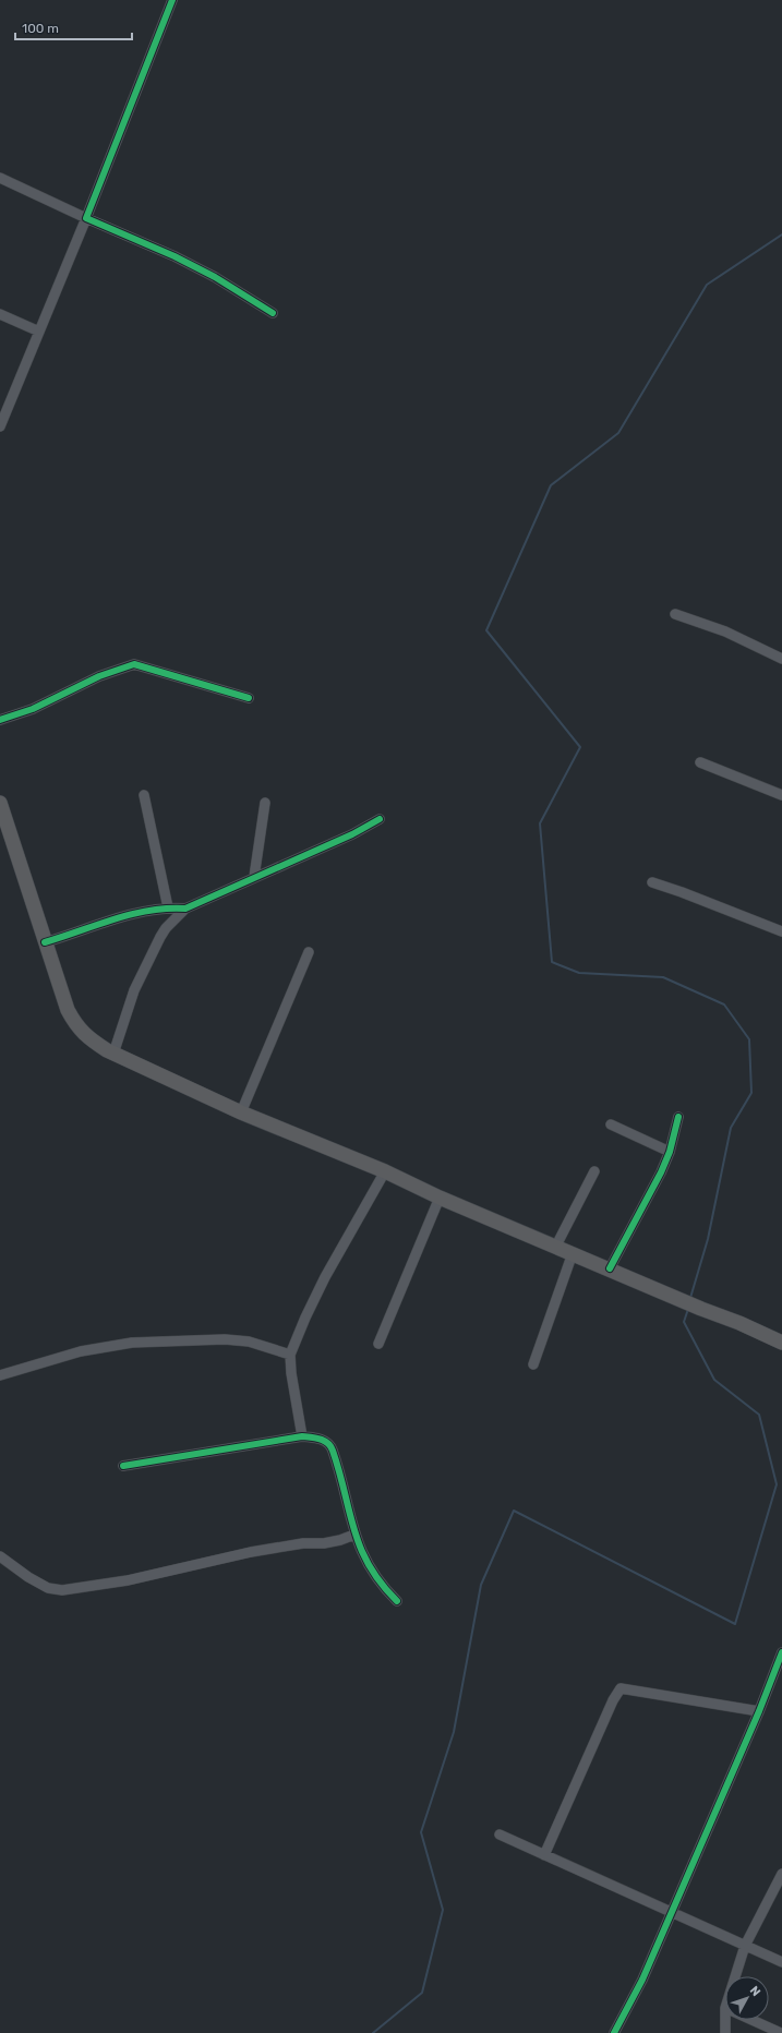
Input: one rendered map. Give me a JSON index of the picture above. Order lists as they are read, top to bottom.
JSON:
{
  "scale_bar": "100 m",
  "north": "top right"
}
